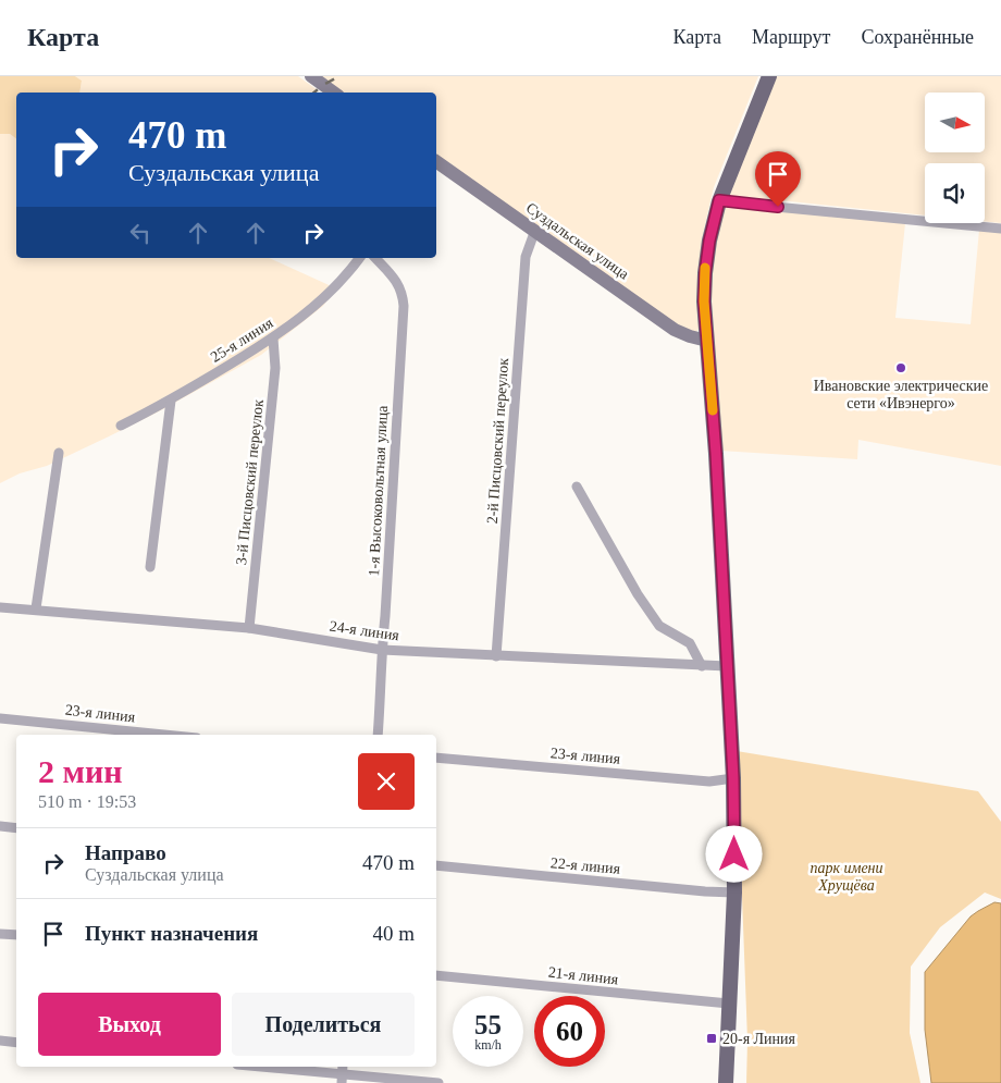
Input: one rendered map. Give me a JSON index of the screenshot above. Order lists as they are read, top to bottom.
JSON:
{
  "streets": {
    "main road": ["Суздальская улица"],
    "street": [
      "25-я линия",
      "2-й Писцовский переулок",
      "3-й Писцовский переулок",
      "1-я Высоковольтная улица",
      "24-я линия",
      "23-я линия",
      "22-я линия",
      "21-я линия"
    ]
  },
  "crossings": [
    ["Суздальская улица", "2-й Писцовский переулок"],
    ["25-я линия", "3-й Писцовский переулок"],
    ["2-й Писцовский переулок", "24-я линия"],
    ["3-й Писцовский переулок", "24-я линия"],
    ["1-я Высоковольтная улица", "24-я линия"]
  ],
  "parks": ["парк имени Хрущёва"],
  "places": {
    "other": ["Ивановские электрические сети «Ивэнерго»"],
    "transit": ["20-я Линия"]
  },
  "north": "right",
  "page": {
    "header": "Карта",
    "nav": ["Карта", "Маршрут", "Сохранённые"],
    "turn": ["470 m", "Суздальская улица"],
    "heading": ["2 мин", "510 m · 19:53"],
    "list": [
      {
        "name": "Направо",
        "note": "Суздальская улица",
        "value": "470 m"
      },
      {
        "name": "Пункт назначения",
        "value": "40 m"
      }
    ],
    "buttons": ["Выход", "Поделиться"],
    "speed": "55 km/h",
    "limit": "60"
  }
}
